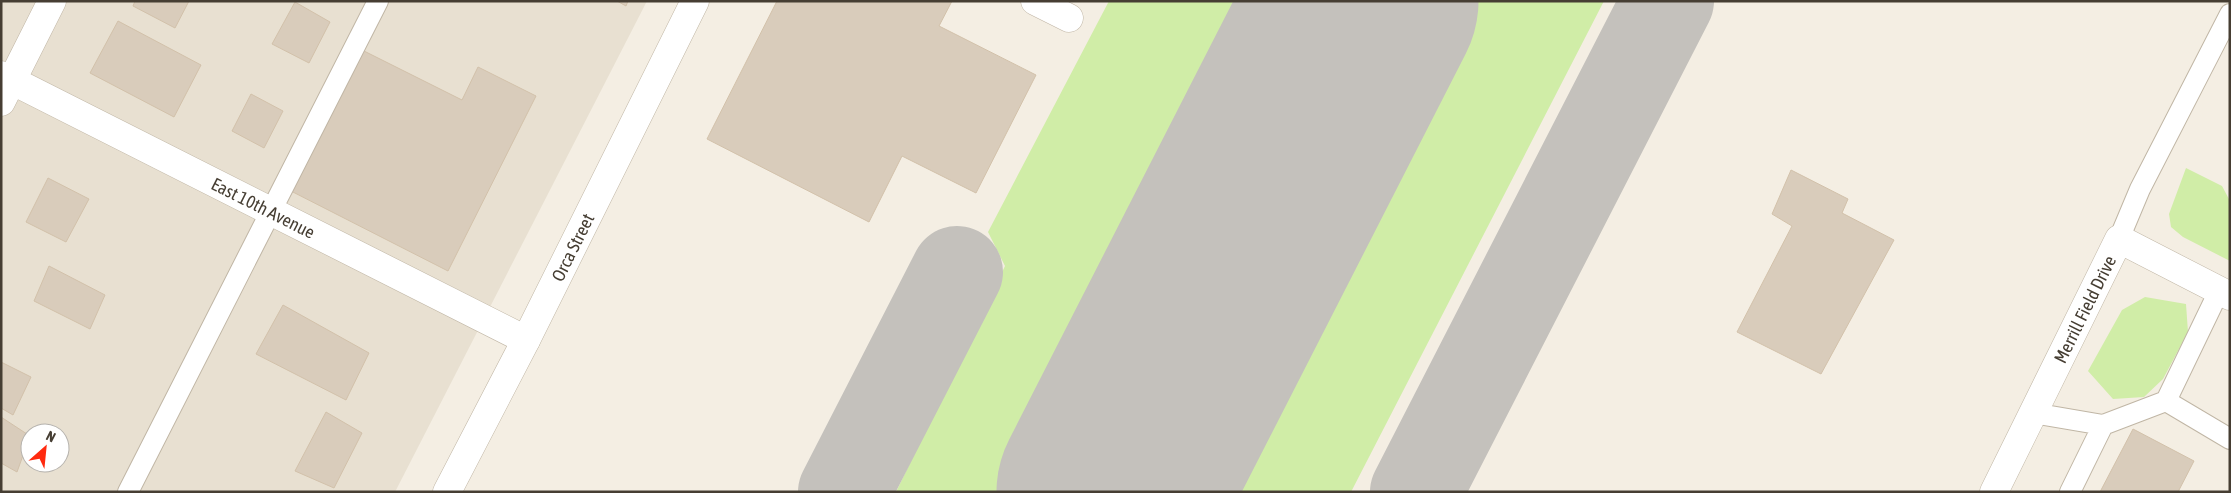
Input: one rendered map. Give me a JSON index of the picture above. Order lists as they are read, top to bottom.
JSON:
{
  "streets": {
    "street": ["East 10th Avenue", "Orca Street", "Merrill Field Drive"]
  },
  "crossings": [
    ["East 10th Avenue", "Orca Street"]
  ],
  "north": "top right"
}
